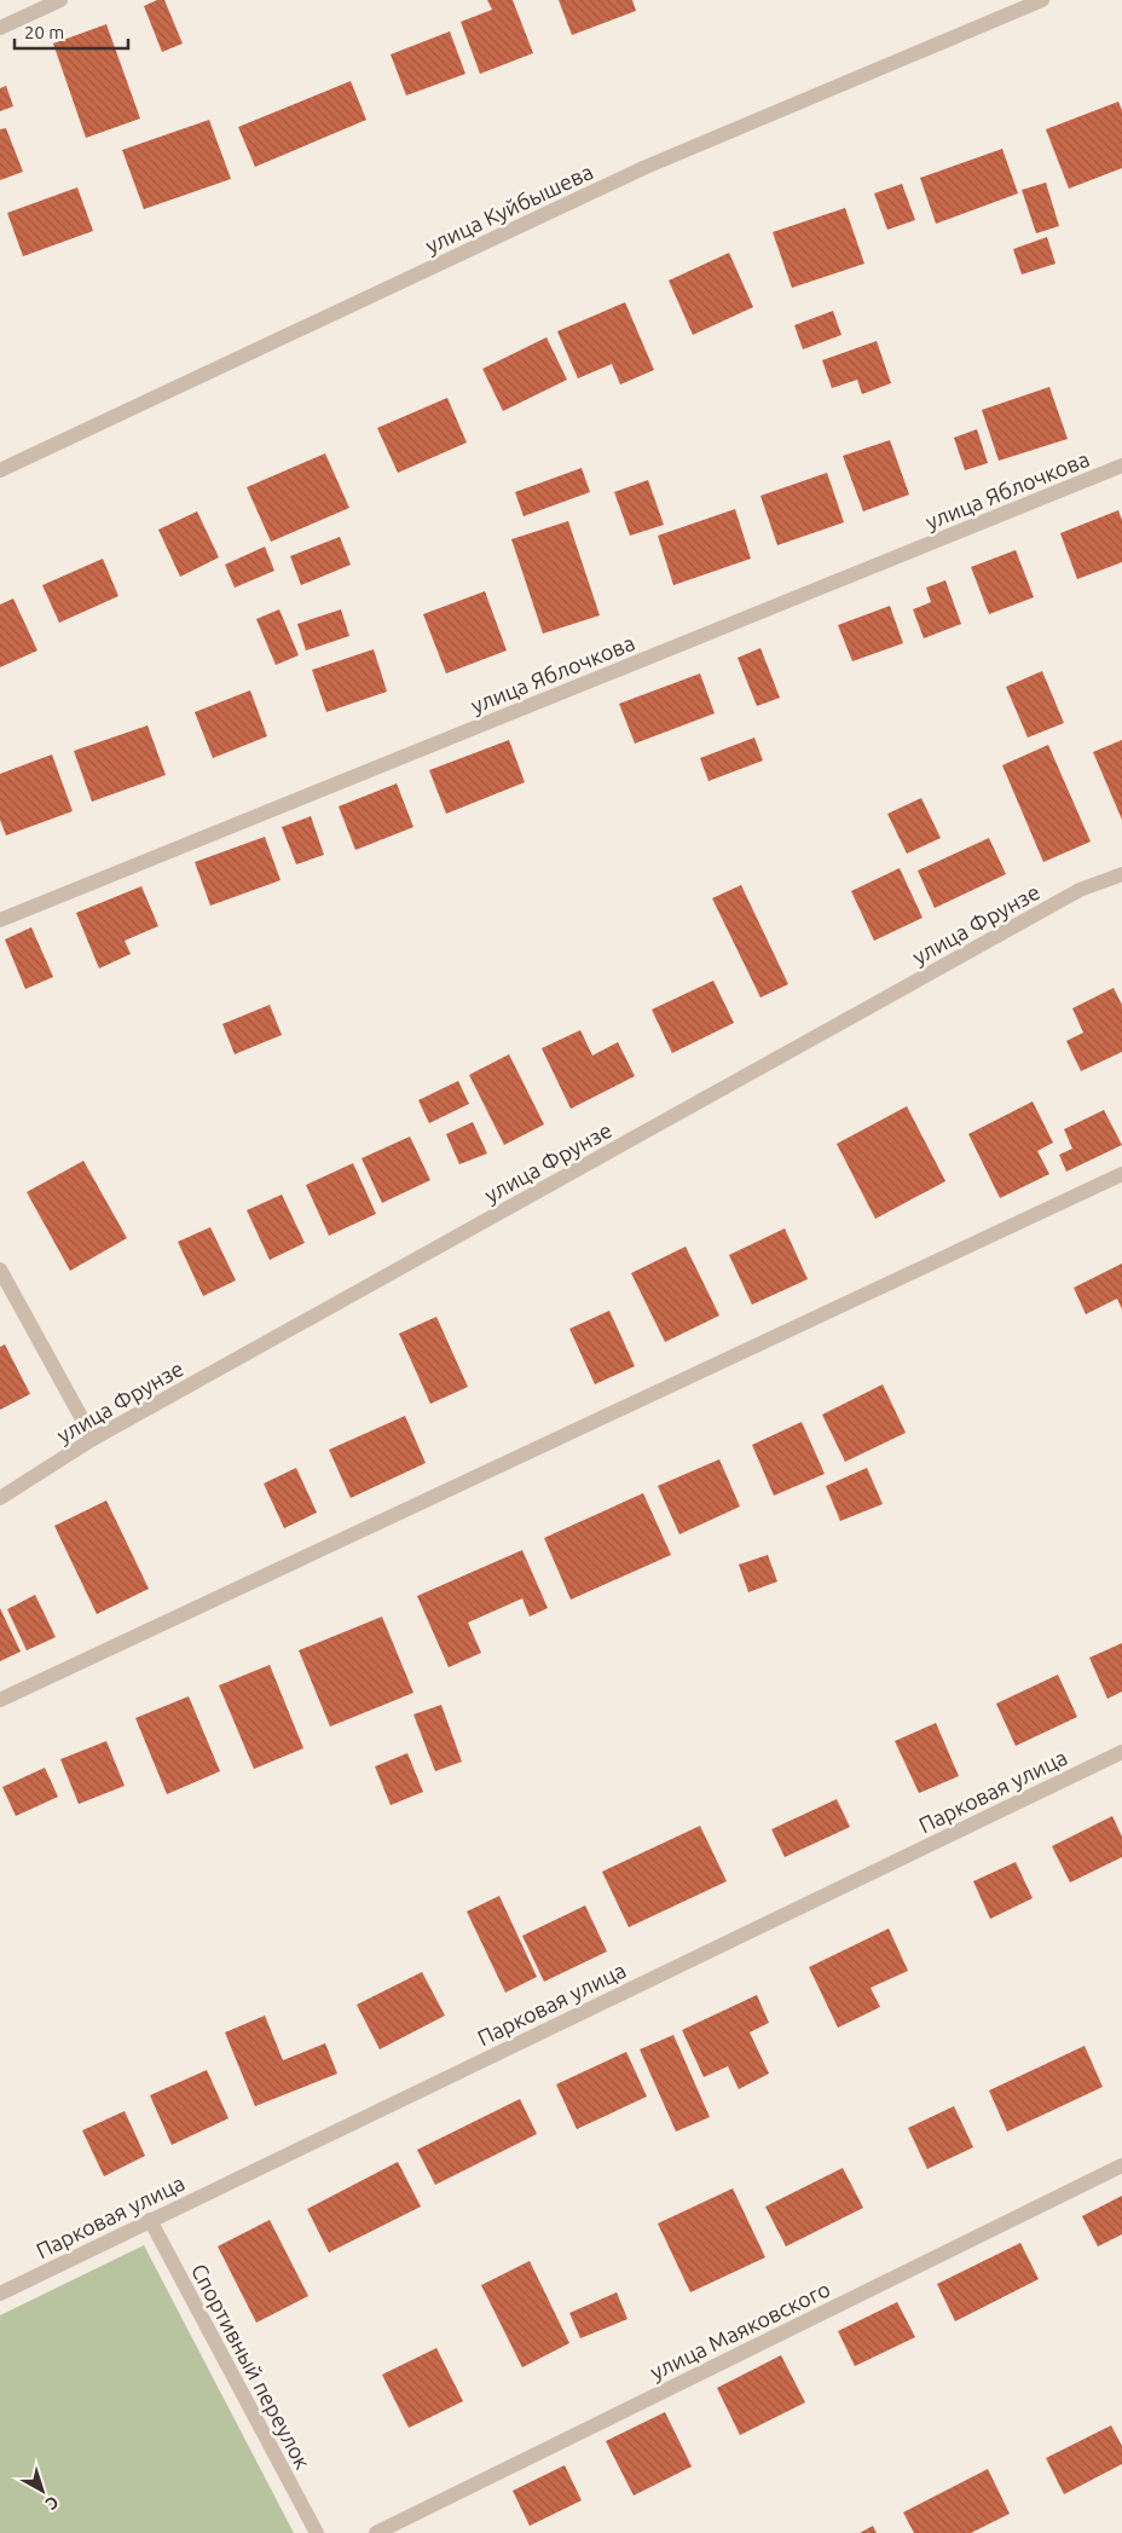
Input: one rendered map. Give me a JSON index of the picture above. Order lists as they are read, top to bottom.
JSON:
{
  "streets": {
    "street": [
      "улица Куйбышева",
      "улица Яблочкова",
      "улица Фрунзе",
      "Парковая улица",
      "улица Маяковского",
      "Спортивный переулок"
    ]
  },
  "crossings": [
    ["Парковая улица", "Спортивный переулок"]
  ],
  "scale_bar": "20 m",
  "north": "bottom right"
}
